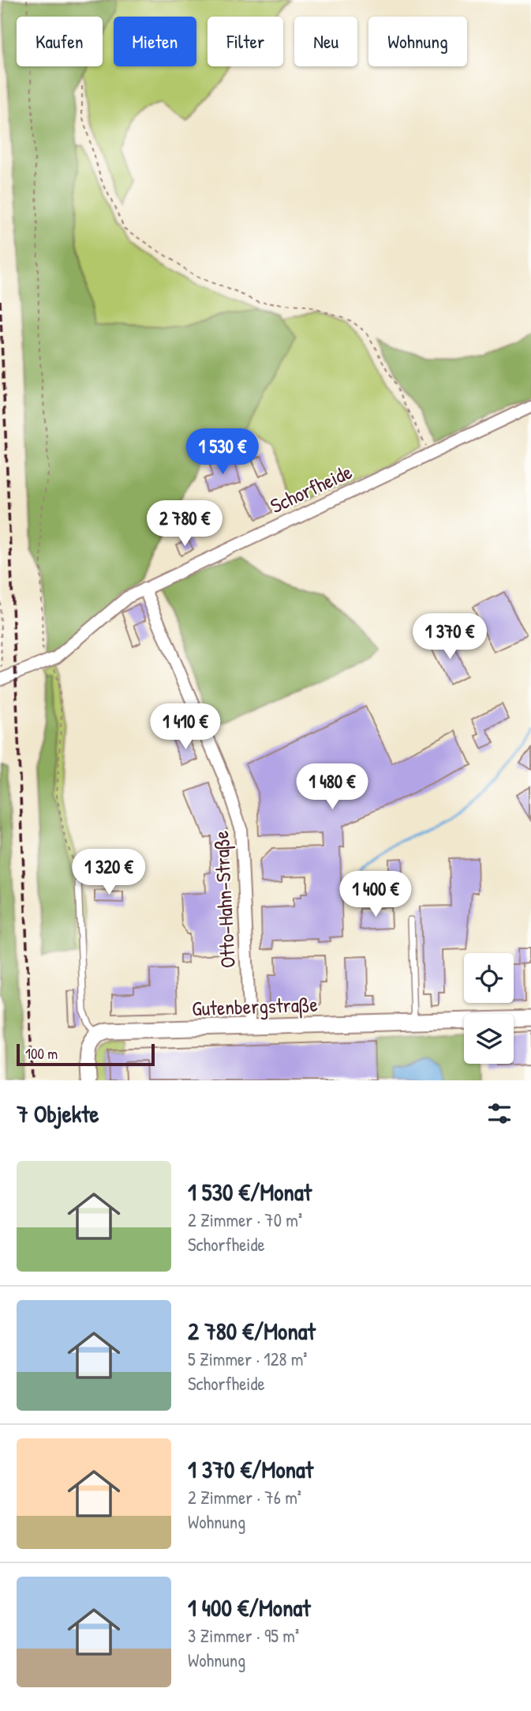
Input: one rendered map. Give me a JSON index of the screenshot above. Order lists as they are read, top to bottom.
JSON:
{
  "streets": {
    "street": ["Schorfheide", "Otto-Hahn-Straße", "Gutenbergstraße"]
  },
  "crossings": [
    ["Schorfheide", "Otto-Hahn-Straße"],
    ["Otto-Hahn-Straße", "Gutenbergstraße"]
  ],
  "scale_bar": "100 m",
  "page": {
    "chip": [
      "Kaufen",
      "Mieten",
      "Filter",
      "Neu",
      "Wohnung"
    ],
    "price": [
      "1 530 €",
      "2 780 €",
      "1 370 €",
      "1 410 €",
      "1 480 €",
      "1 320 €",
      "1 400 €"
    ],
    "scale": "100 m",
    "heading": "7 Objekte",
    "list": [
      {
        "name": "1 530 €/Monat",
        "note": "2 Zimmer · 70 m² · Schorfheide"
      },
      {
        "name": "2 780 €/Monat",
        "note": "5 Zimmer · 128 m² · Schorfheide"
      },
      {
        "name": "1 370 €/Monat",
        "note": "2 Zimmer · 76 m² · Wohnung"
      },
      {
        "name": "1 400 €/Monat",
        "note": "3 Zimmer · 95 m² · Wohnung"
      }
    ]
  }
}
